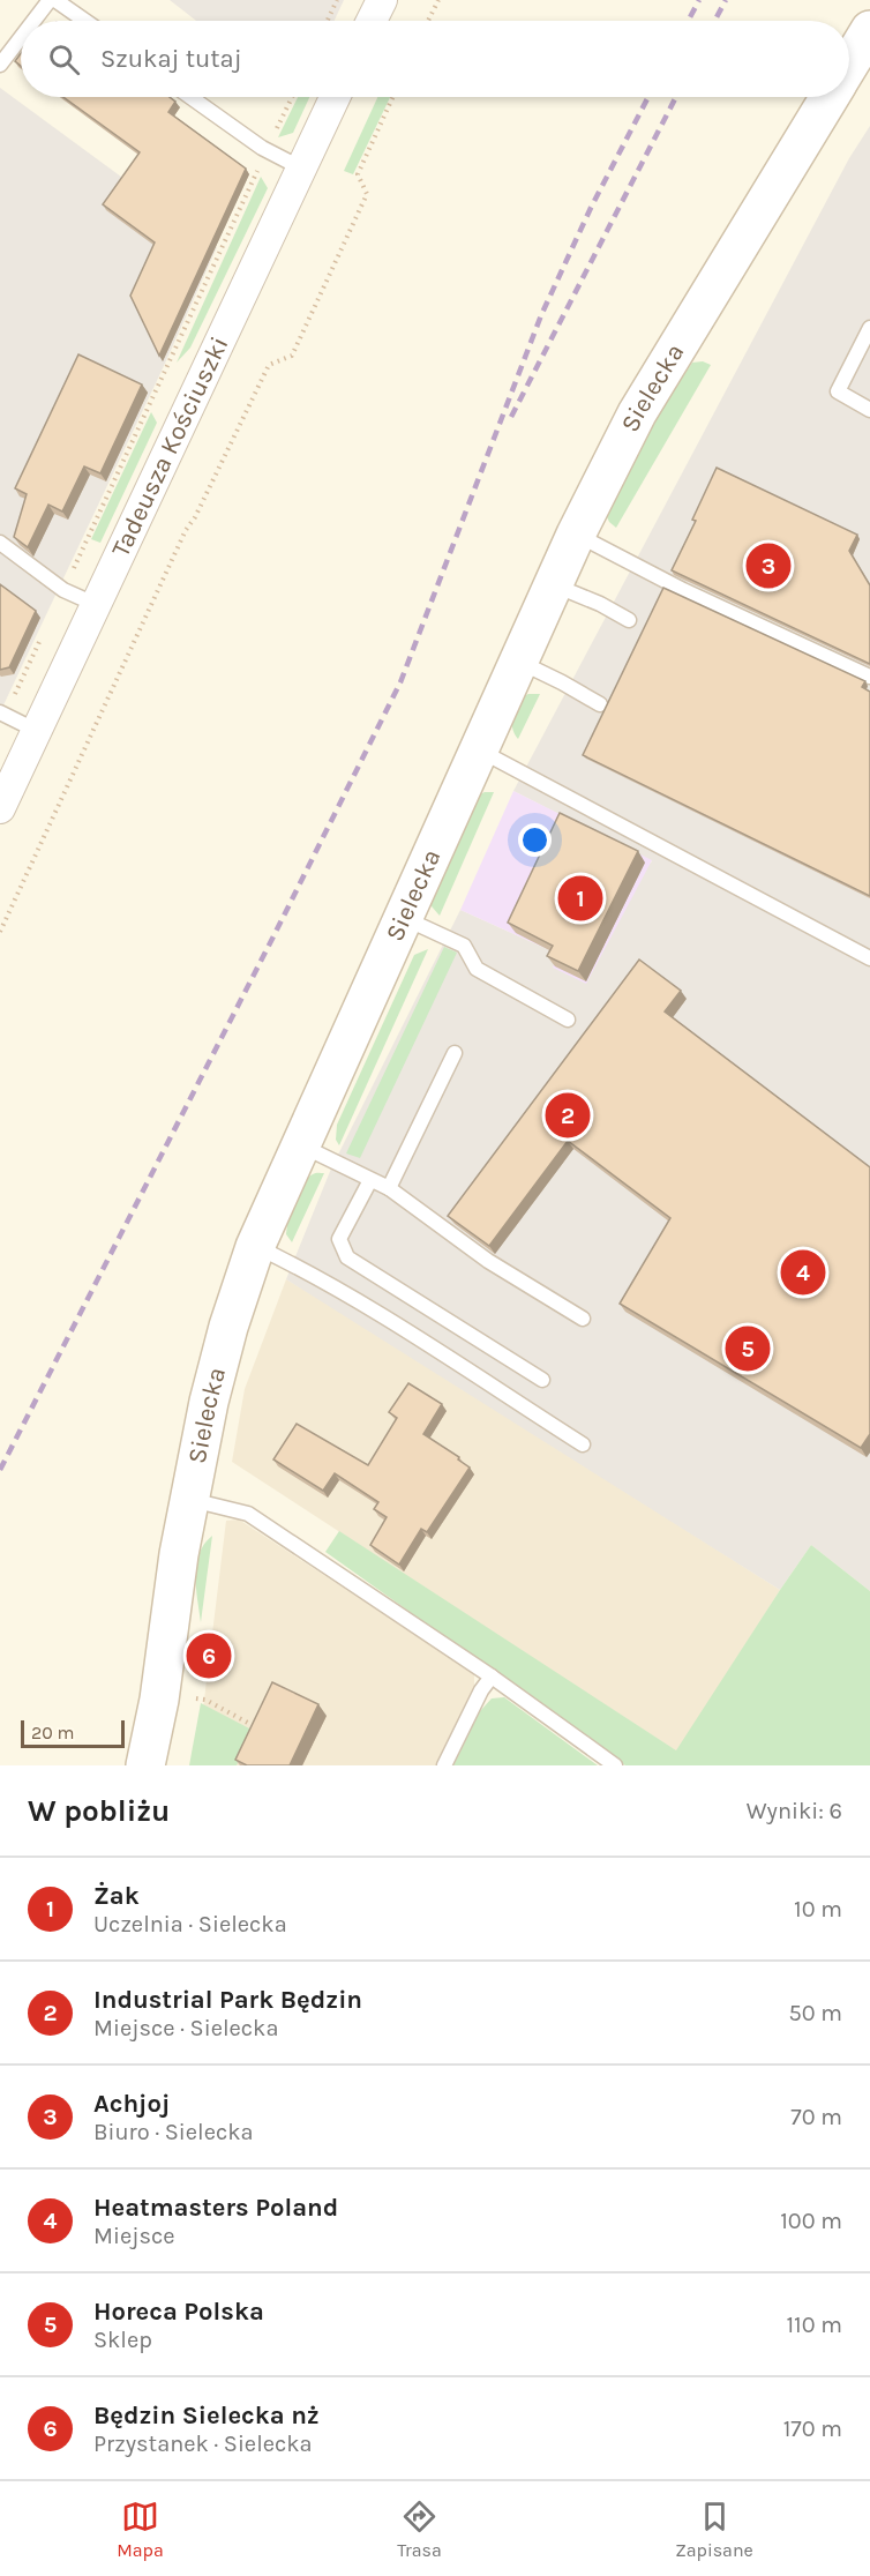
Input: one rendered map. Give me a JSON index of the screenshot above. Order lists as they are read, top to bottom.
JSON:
{
  "streets": {
    "street": ["Sielecka", "Tadeusza Kościuszki"]
  },
  "scale_bar": "20 m",
  "page": {
    "search": "Szukaj tutaj",
    "pins": [
      "3",
      "1",
      "2",
      "4",
      "5",
      "6"
    ],
    "scale": "20 m",
    "heading": ["W pobliżu", "Wyniki: 6"],
    "list": [
      {
        "mark": "1",
        "name": "Żak",
        "note": "Uczelnia · Sielecka",
        "value": "10 m"
      },
      {
        "mark": "2",
        "name": "Industrial Park Będzin",
        "note": "Miejsce · Sielecka",
        "value": "50 m"
      },
      {
        "mark": "3",
        "name": "Achjoj",
        "note": "Biuro · Sielecka",
        "value": "70 m"
      },
      {
        "mark": "4",
        "name": "Heatmasters Poland",
        "note": "Miejsce",
        "value": "100 m"
      },
      {
        "mark": "5",
        "name": "Horeca Polska",
        "note": "Sklep",
        "value": "110 m"
      },
      {
        "mark": "6",
        "name": "Będzin Sielecka nż",
        "note": "Przystanek · Sielecka",
        "value": "170 m"
      }
    ],
    "nav": ["Mapa", "Trasa", "Zapisane"]
  }
}
